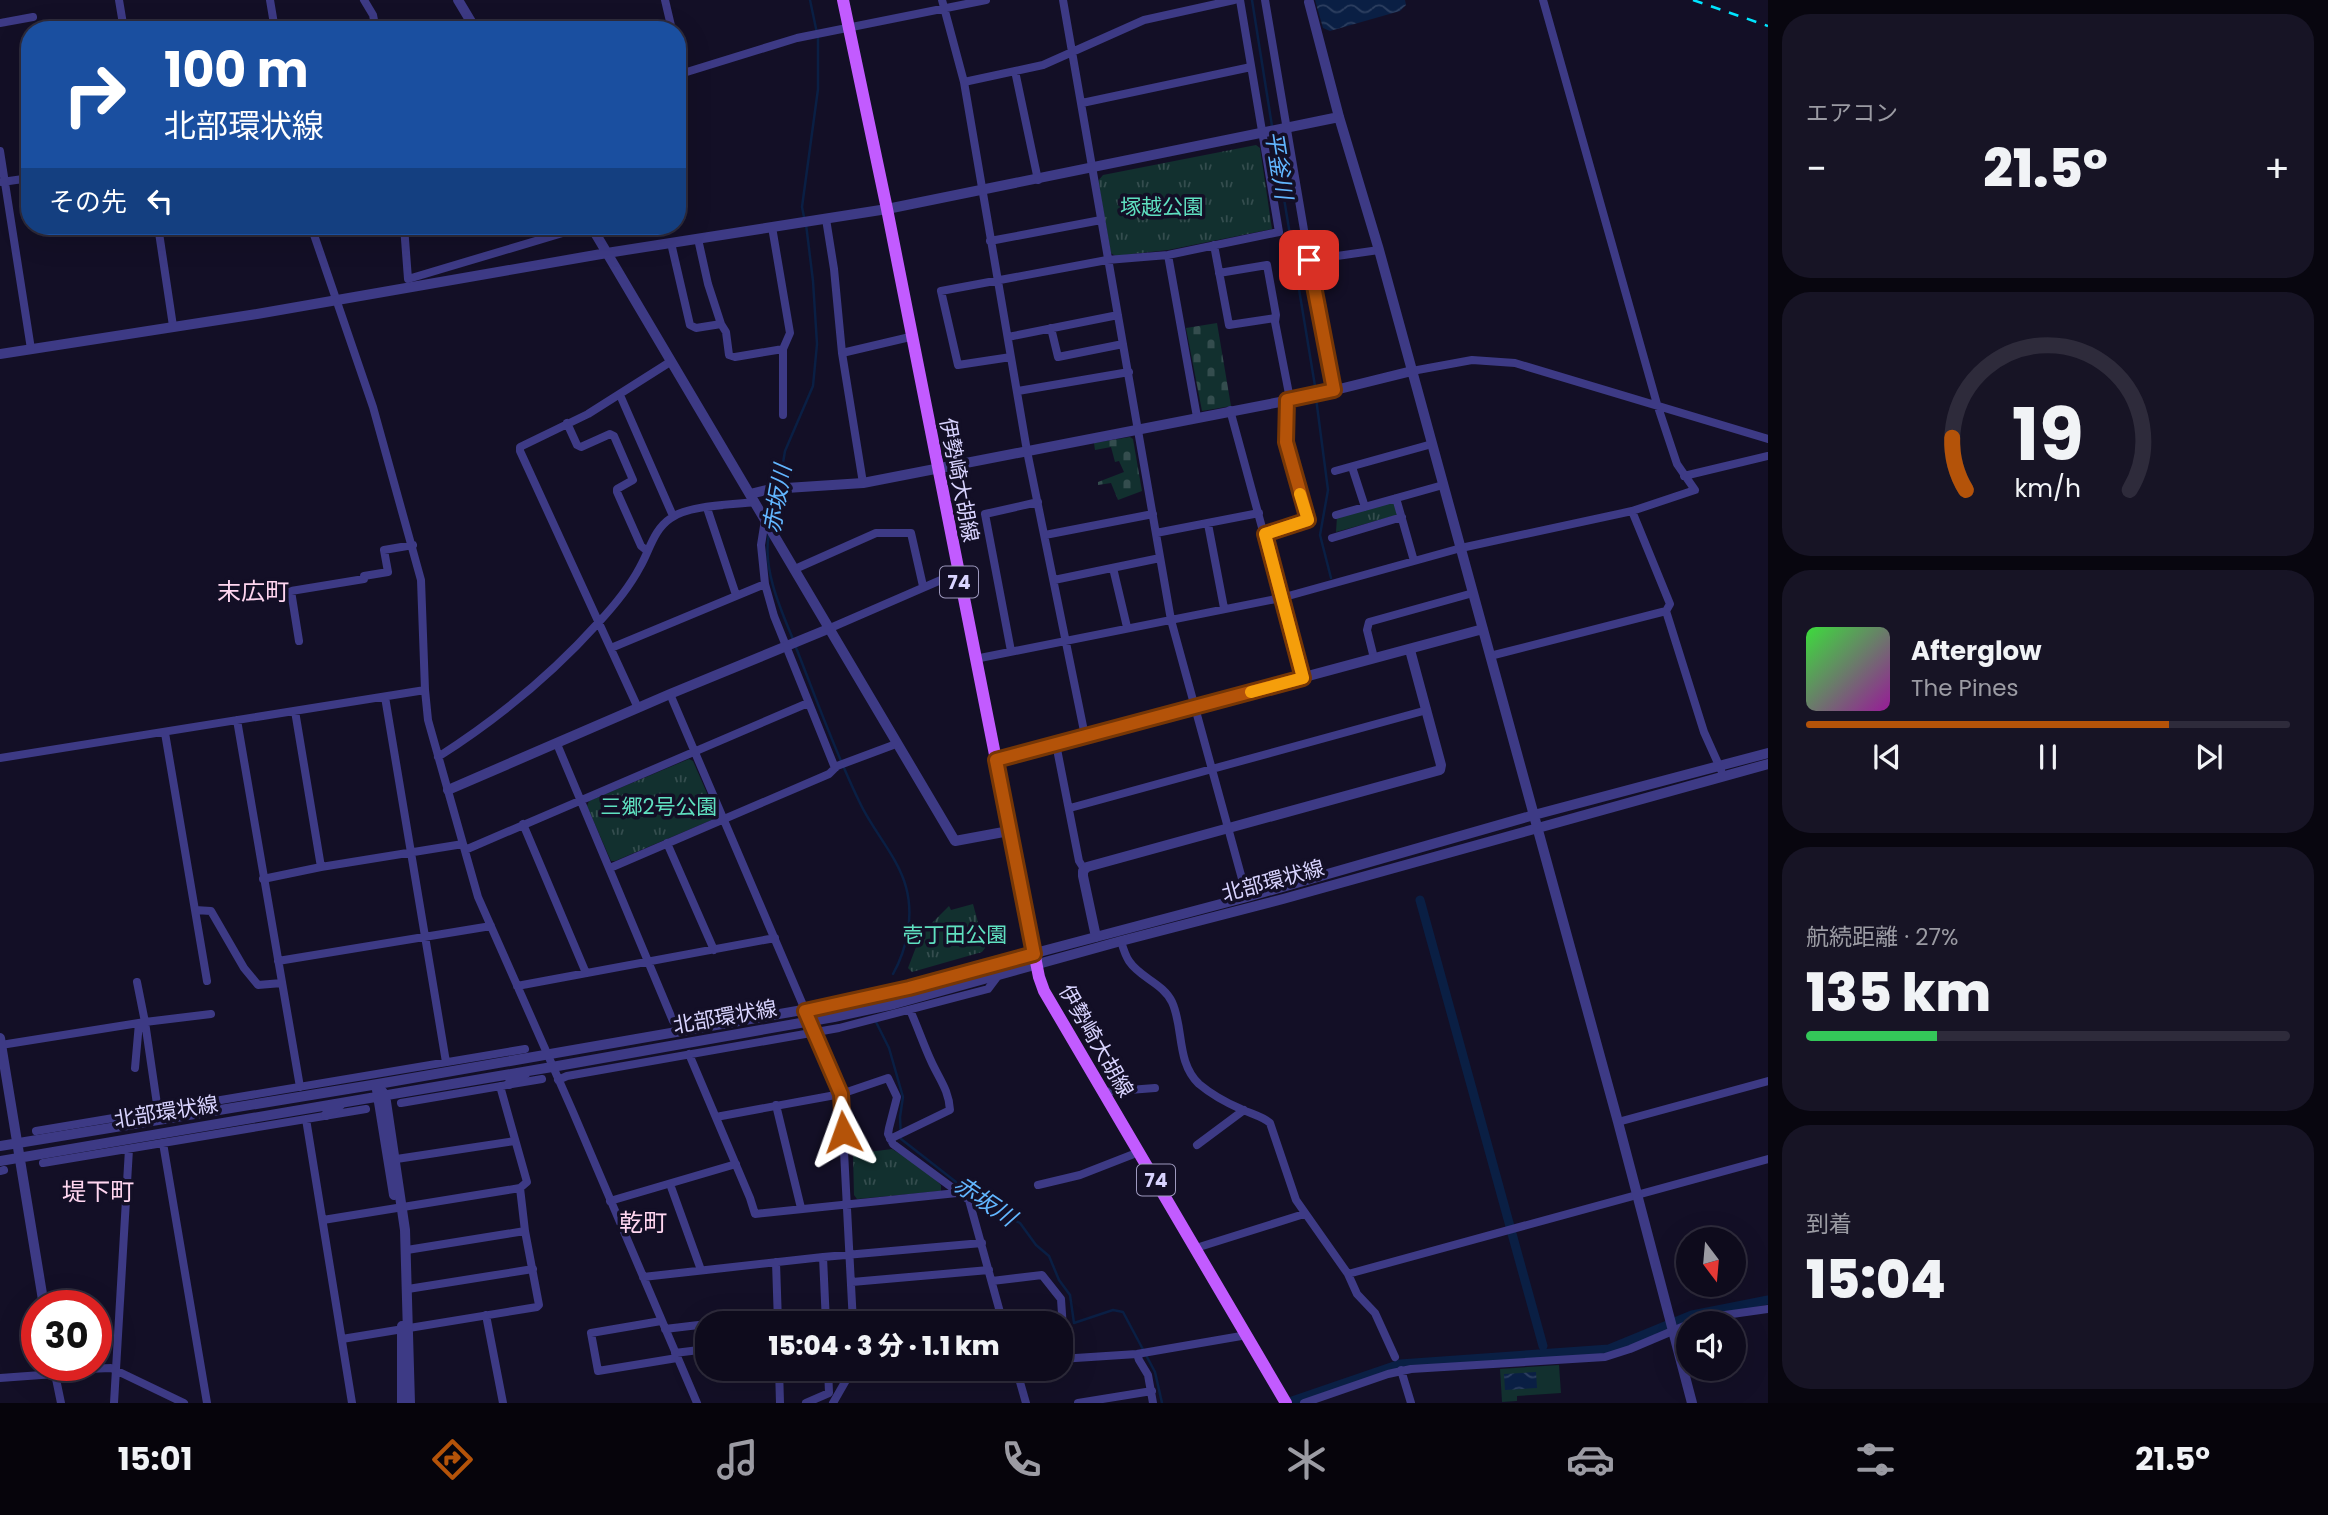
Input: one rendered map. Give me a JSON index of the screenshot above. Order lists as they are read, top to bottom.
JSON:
{
  "streets": {
    "main road": ["伊勢崎大胡線", "74"],
    "street": ["北部環状線"]
  },
  "crossings": [
    ["伊勢崎大胡線", "北部環状線"]
  ],
  "districts": ["末広町", "堤下町", "乾町"],
  "water": ["平釜川", "赤坂川"],
  "parks": ["塚越公園", "三郷2号公園", "壱丁田公園"],
  "north": "bottom",
  "page": {
    "tile": [
      "エアコン",
      ["航続距離 · 27%", "135 km"],
      ["到着", "15:04"]
    ],
    "turn": ["100 m", "北部環状線"],
    "heat": ["−", "21.5°", "+"],
    "then": "その先",
    "song": ["Afterglow", "The Pines"],
    "limit": "30",
    "trip": "15:04 · 3 分 · 1.1 km",
    "tabs": ["15:01", "21.5°"],
    "gauge": ["19", "km/h"]
  }
}
